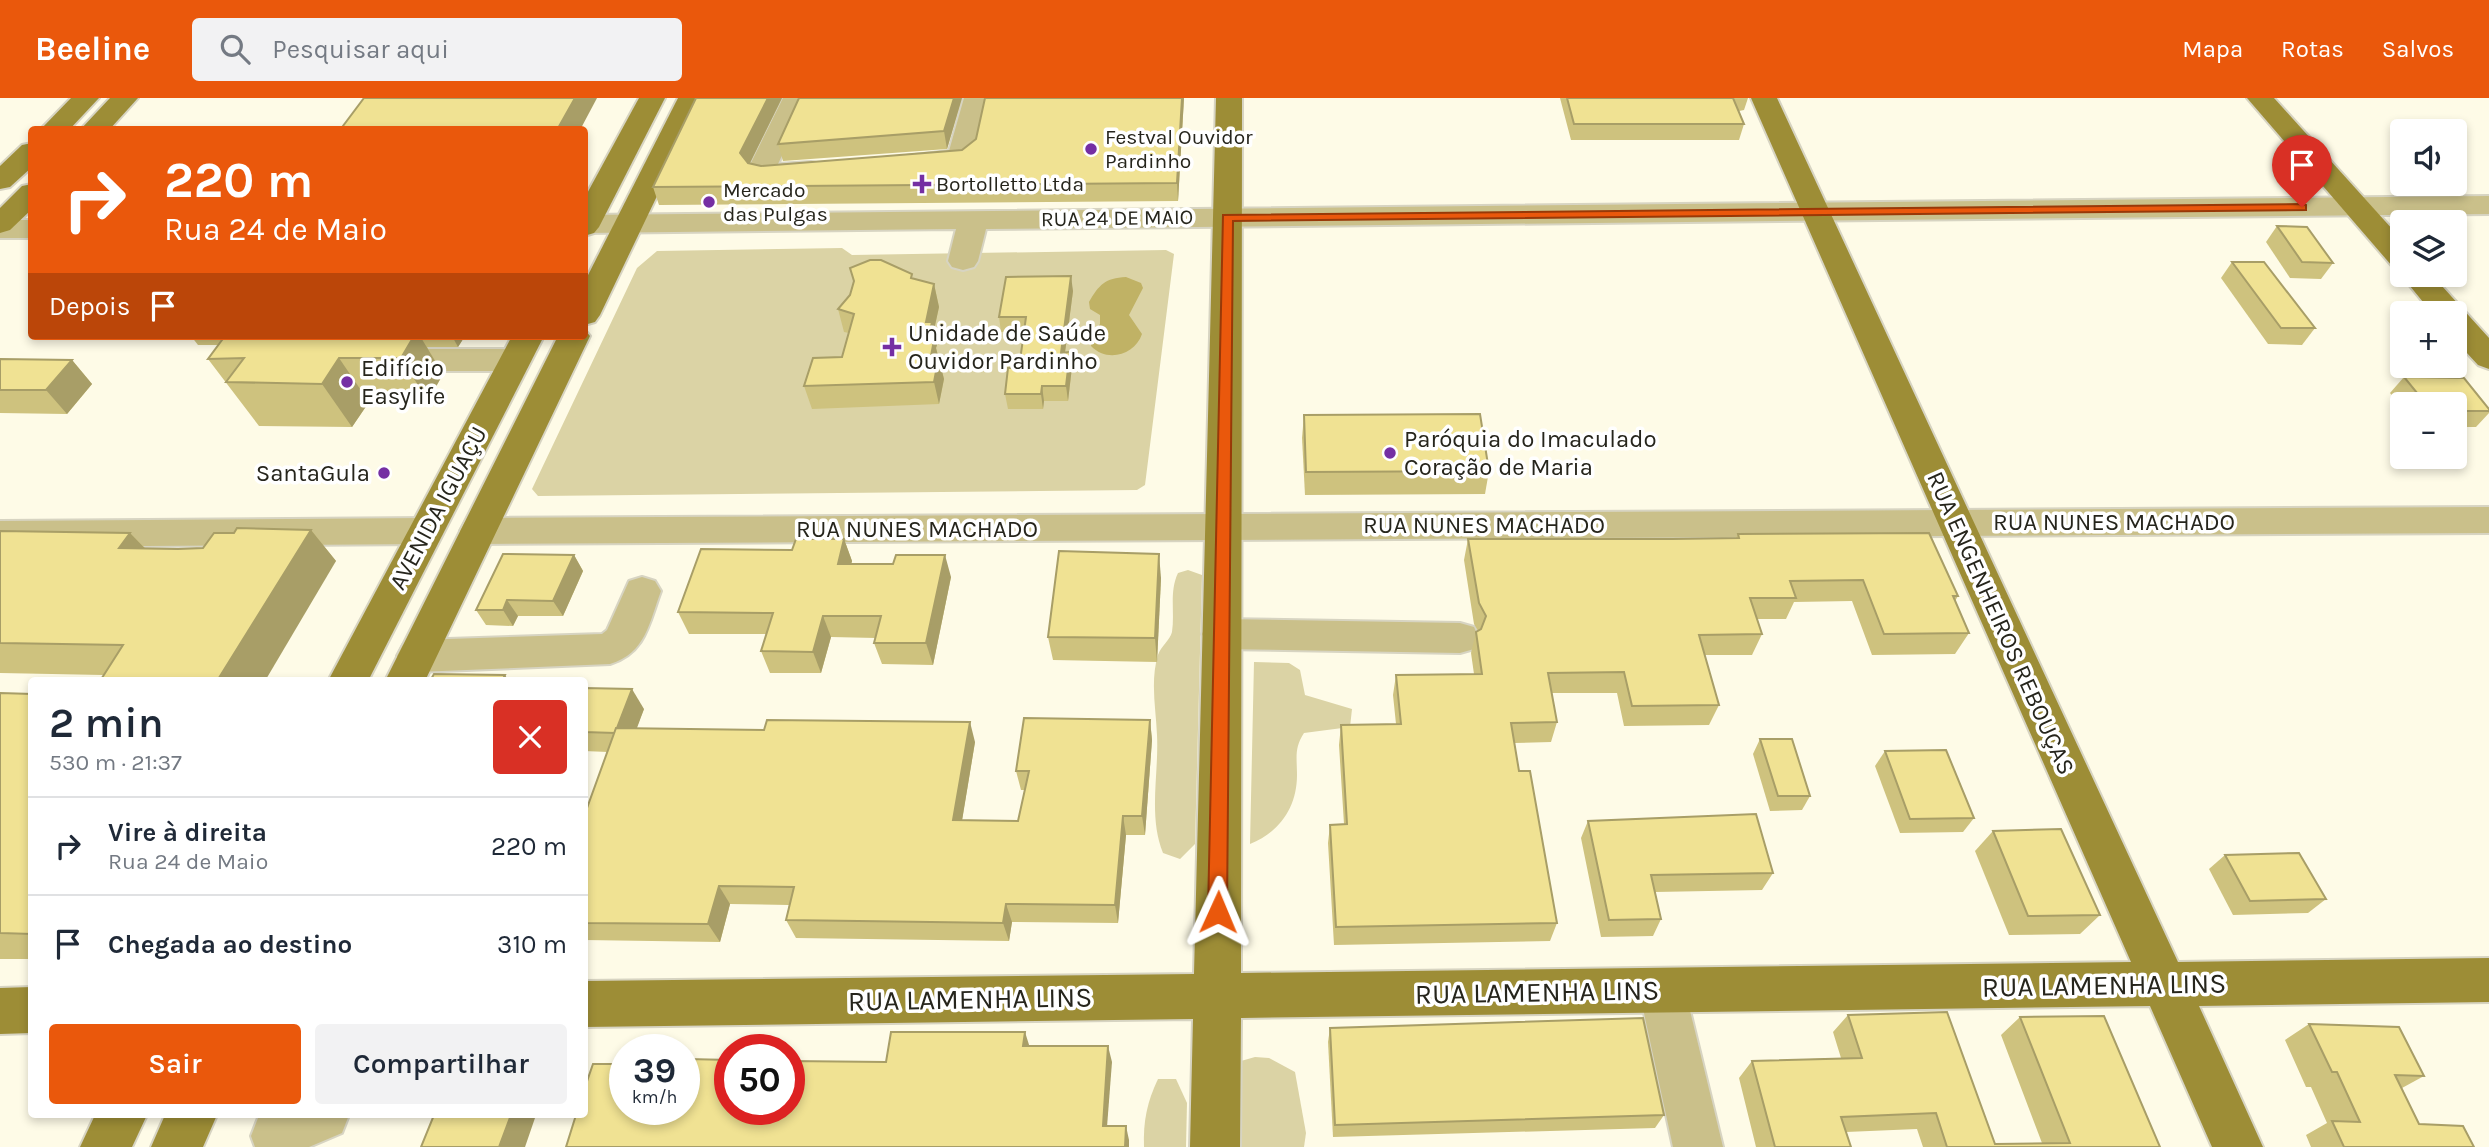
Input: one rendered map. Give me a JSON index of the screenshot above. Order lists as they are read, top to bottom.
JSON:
{
  "streets": {
    "main road": ["AVENIDA IGUAÇU", "RUA ENGENHEIROS REBOUÇAS", "RUA LAMENHA LINS"],
    "street": ["RUA 24 DE MAIO", "RUA NUNES MACHADO"]
  },
  "crossings": [
    ["RUA 24 DE MAIO", "RUA ENGENHEIROS REBOUÇAS"],
    ["AVENIDA IGUAÇU", "RUA NUNES MACHADO"],
    ["RUA NUNES MACHADO", "RUA ENGENHEIROS REBOUÇAS"],
    ["RUA ENGENHEIROS REBOUÇAS", "RUA LAMENHA LINS"]
  ],
  "places": {
    "other": [
      "Festval Ouvidor Pardinho",
      "Mercado das Pulgas",
      "Edifício Easylife",
      "Paróquia do Imaculado Coração de Maria",
      "SantaGula"
    ],
    "health": ["Bortolletto Ltda", "Unidade de Saúde Ouvidor Pardinho"]
  },
  "page": {
    "header": "Beeline",
    "search": "Pesquisar aqui",
    "nav": ["Mapa", "Rotas", "Salvos"],
    "map_buttons": ["+", "−"],
    "turn": ["220 m", "Rua 24 de Maio"],
    "then": "Depois",
    "heading": ["2 min", "530 m · 21:37"],
    "list": [
      {
        "name": "Vire à direita",
        "note": "Rua 24 de Maio",
        "value": "220 m"
      },
      {
        "name": "Chegada ao destino",
        "value": "310 m"
      }
    ],
    "buttons": ["Sair", "Compartilhar"],
    "speed": "39 km/h",
    "limit": "50"
  }
}
